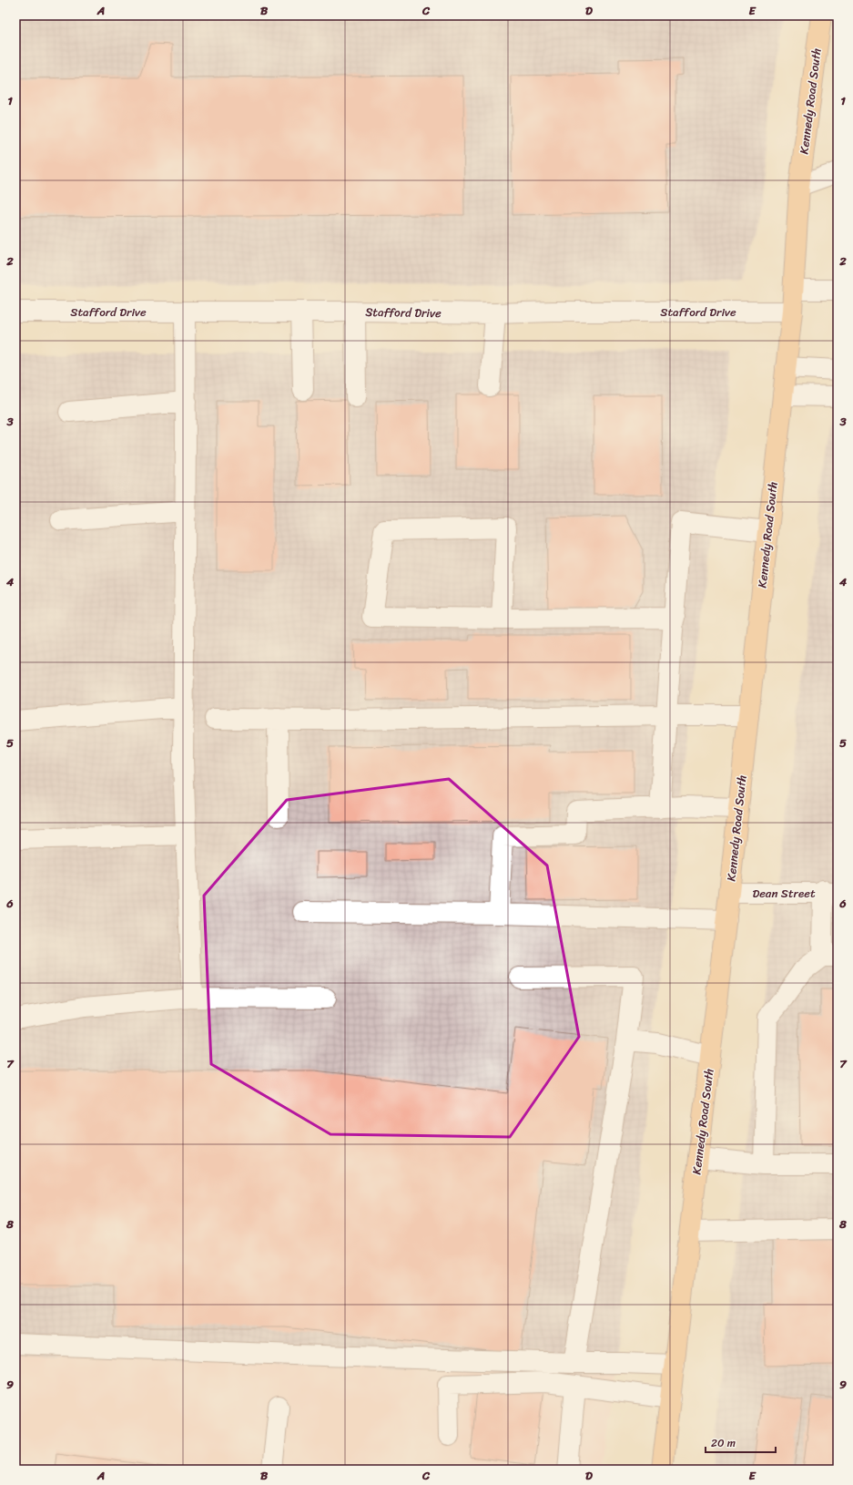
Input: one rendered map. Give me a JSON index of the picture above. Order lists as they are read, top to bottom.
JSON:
{
  "streets": {
    "main road": ["Kennedy Road South"],
    "street": ["Stafford Drive", "Dean Street"]
  },
  "crossings": [
    ["Kennedy Road South", "Stafford Drive"],
    ["Kennedy Road South", "Dean Street"]
  ],
  "scale_bar": "20 m",
  "grid": {
    "columns": [
      "A",
      "B",
      "C",
      "D",
      "E"
    ],
    "rows": [
      "1",
      "2",
      "3",
      "4",
      "5",
      "6",
      "7",
      "8",
      "9"
    ]
  }
}
